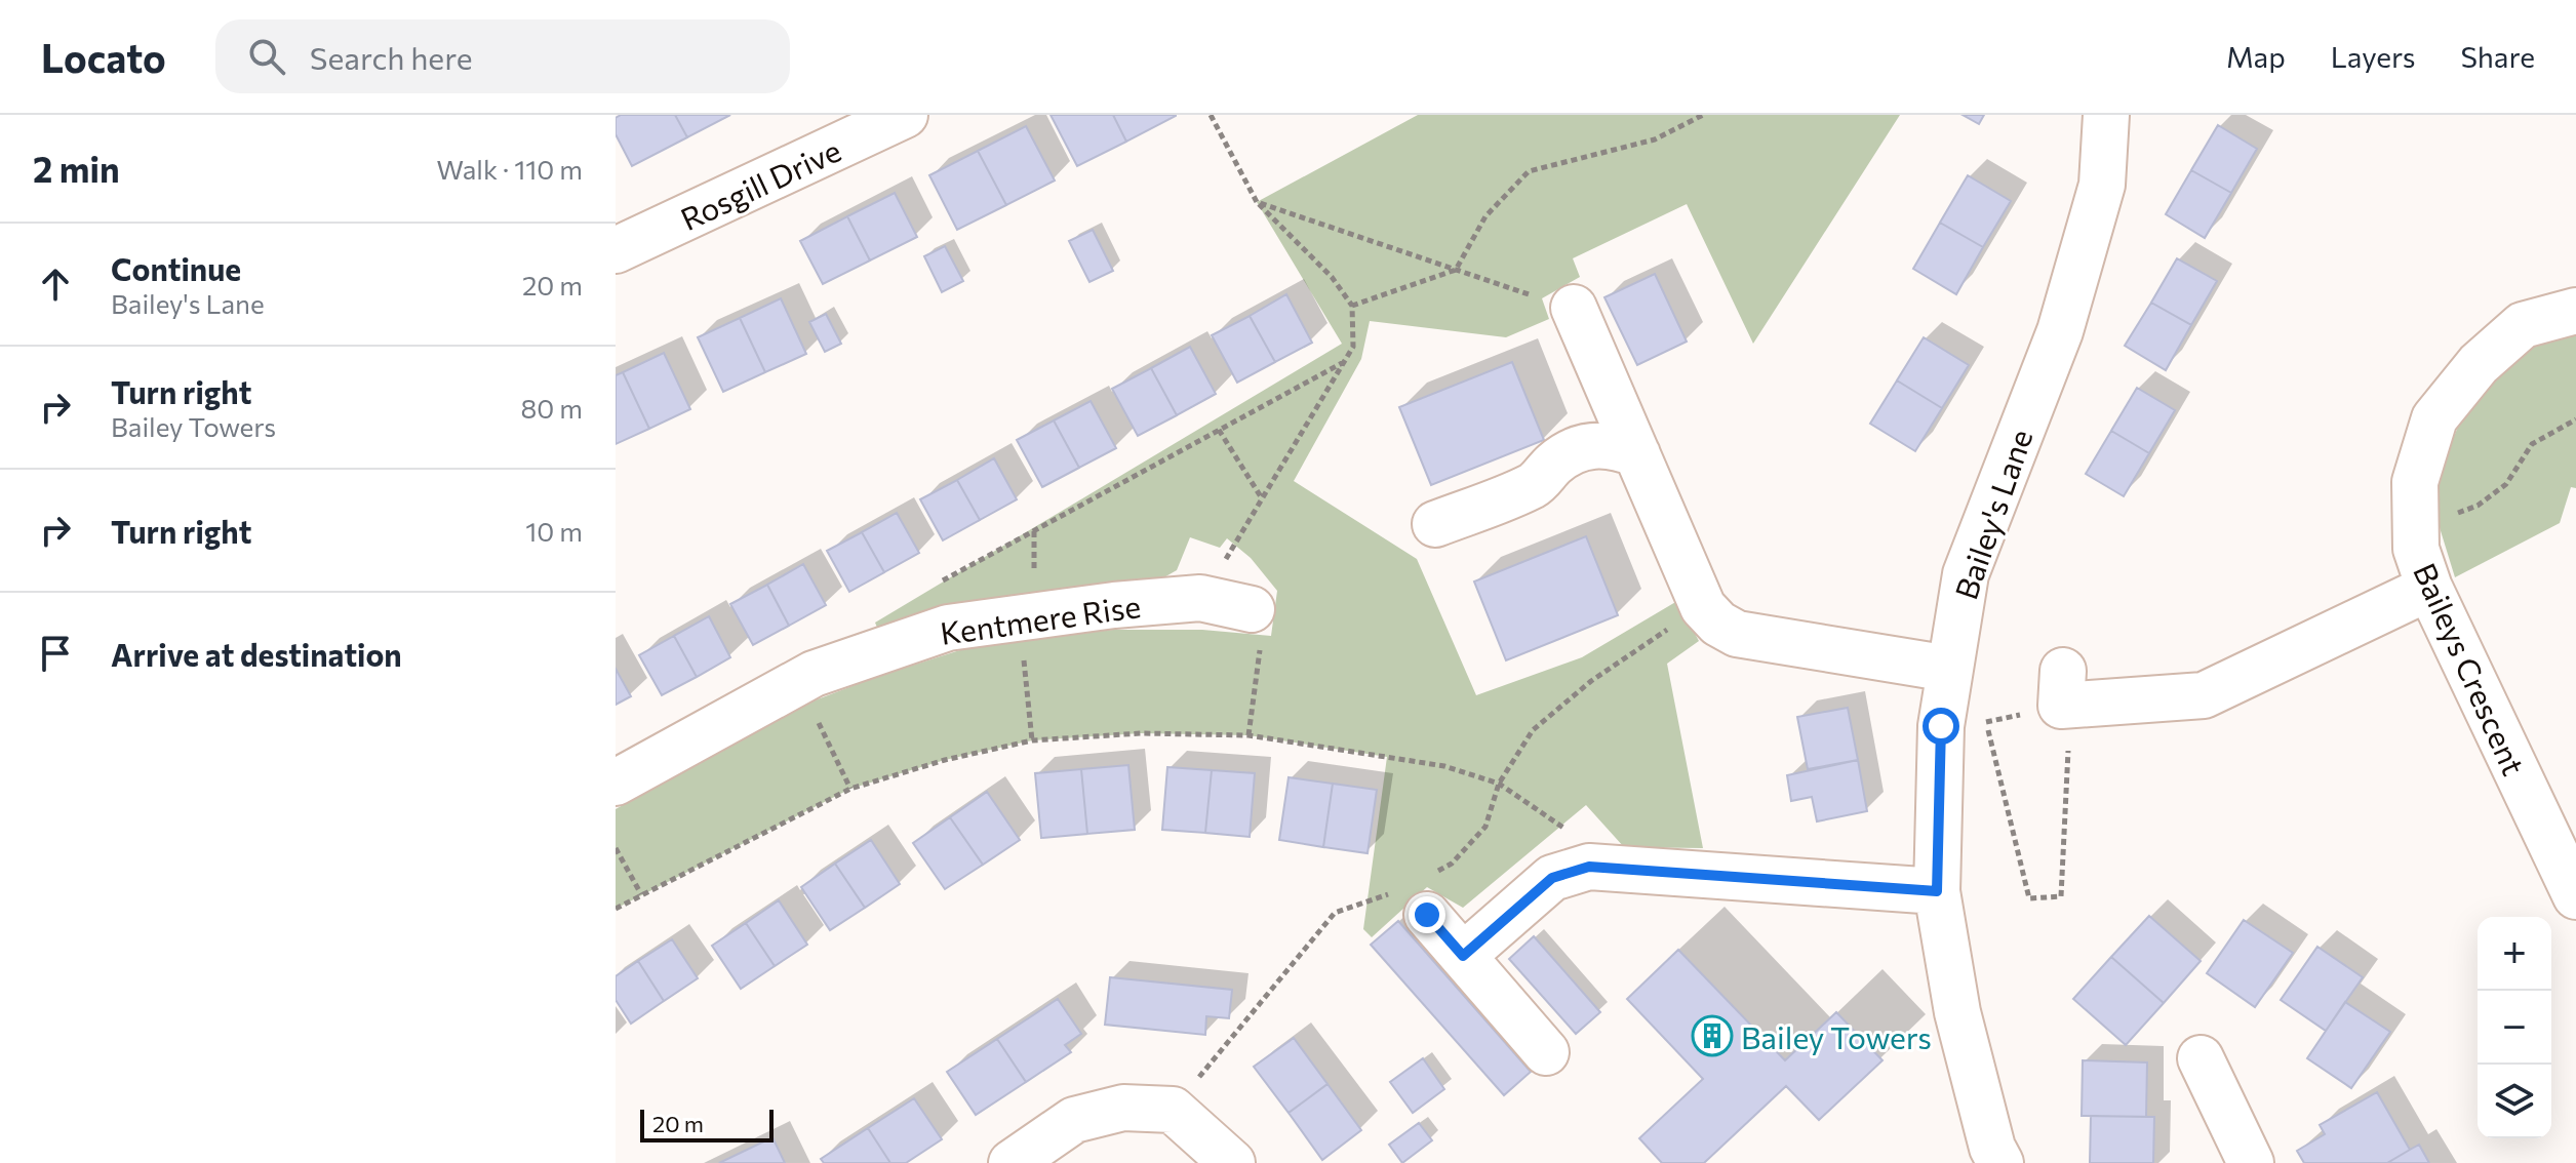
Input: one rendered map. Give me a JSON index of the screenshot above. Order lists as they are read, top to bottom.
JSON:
{
  "streets": {
    "street": [
      "Rosgill Drive",
      "Bailey's Lane",
      "Kentmere Rise",
      "Baileys Crescent"
    ]
  },
  "places": {
    "building": ["Bailey Towers"]
  },
  "scale_bar": "20 m",
  "page": {
    "header": "Locato",
    "search": "Search here",
    "nav": ["Map", "Layers", "Share"],
    "heading": ["2 min", "Walk · 110 m"],
    "list": [
      ["Continue", "Bailey's Lane", "20 m"],
      ["Turn right", "Bailey Towers", "80 m"],
      ["Turn right", "10 m"],
      "Arrive at destination"
    ],
    "map_buttons": ["+", "−"],
    "scale": "20 m"
  }
}
